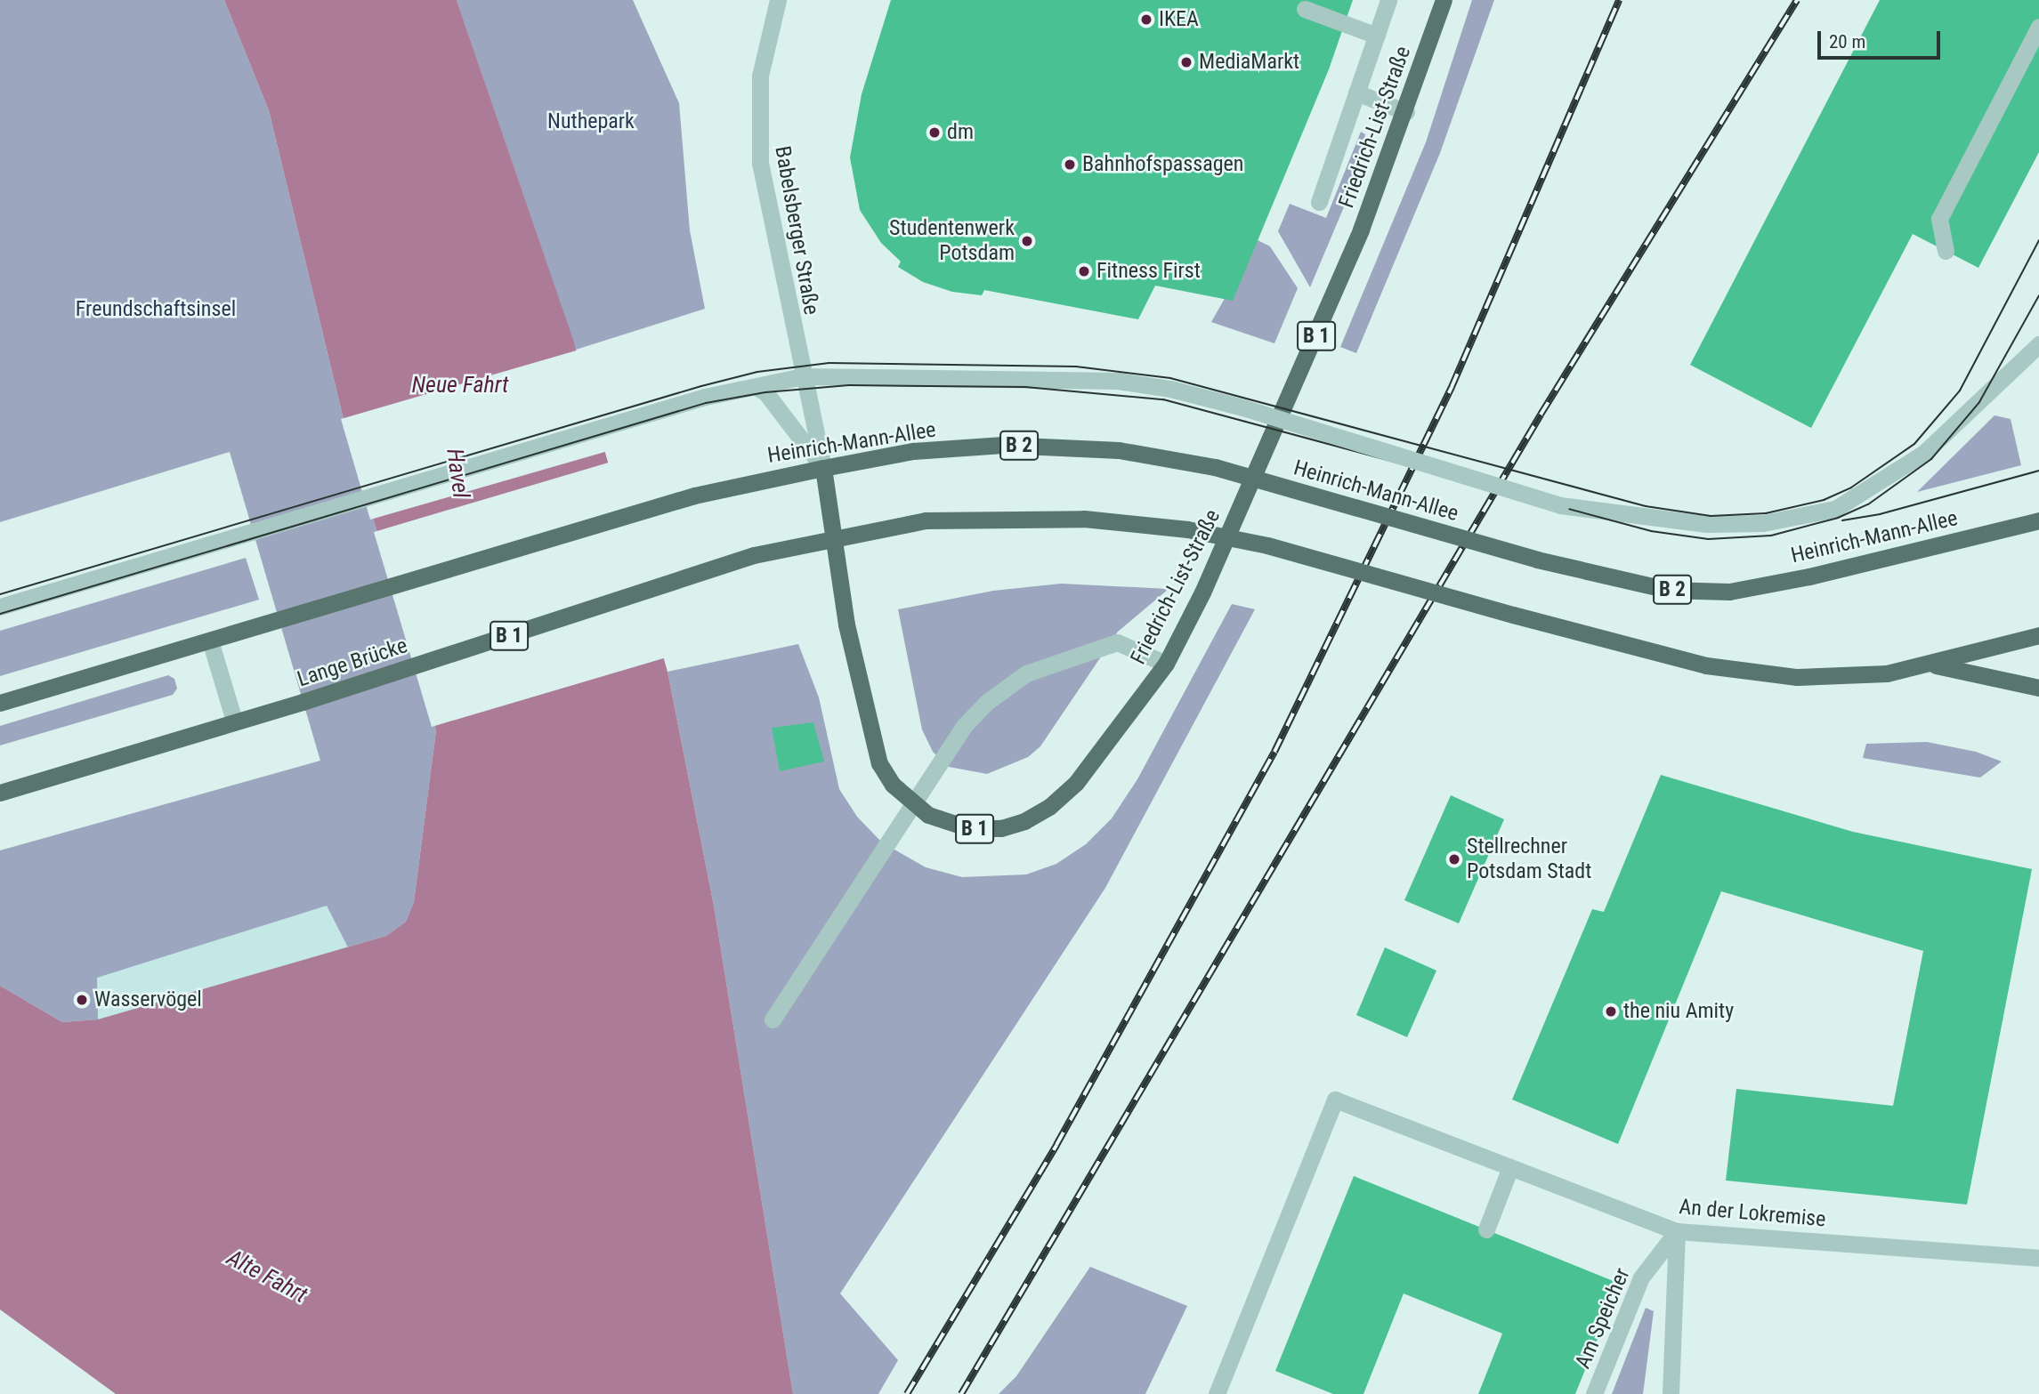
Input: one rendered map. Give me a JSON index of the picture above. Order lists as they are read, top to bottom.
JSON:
{
  "streets": {
    "main road": [
      "Friedrich-List-Straße",
      "B 1",
      "Heinrich-Mann-Allee",
      "B 2",
      "Lange Brücke"
    ],
    "street": ["Babelsberger Straße", "An der Lokremise", "Am Speicher"]
  },
  "crossings": [
    ["Friedrich-List-Straße", "Babelsberger Straße"],
    ["Friedrich-List-Straße", "Heinrich-Mann-Allee"],
    ["Friedrich-List-Straße", "Lange Brücke"],
    ["Babelsberger Straße", "Heinrich-Mann-Allee"],
    ["An der Lokremise", "Am Speicher"]
  ],
  "water": ["Neue Fahrt", "Havel", "Alte Fahrt"],
  "parks": ["Nuthepark", "Freundschaftsinsel"],
  "places": [
    "IKEA",
    "MediaMarkt",
    "dm",
    "Bahnhofspassagen",
    "Studentenwerk Potsdam",
    "Fitness First",
    "Stellrechner Potsdam Stadt",
    "Wasservögel",
    "the niu Amity"
  ],
  "scale_bar": "20 m"
}
